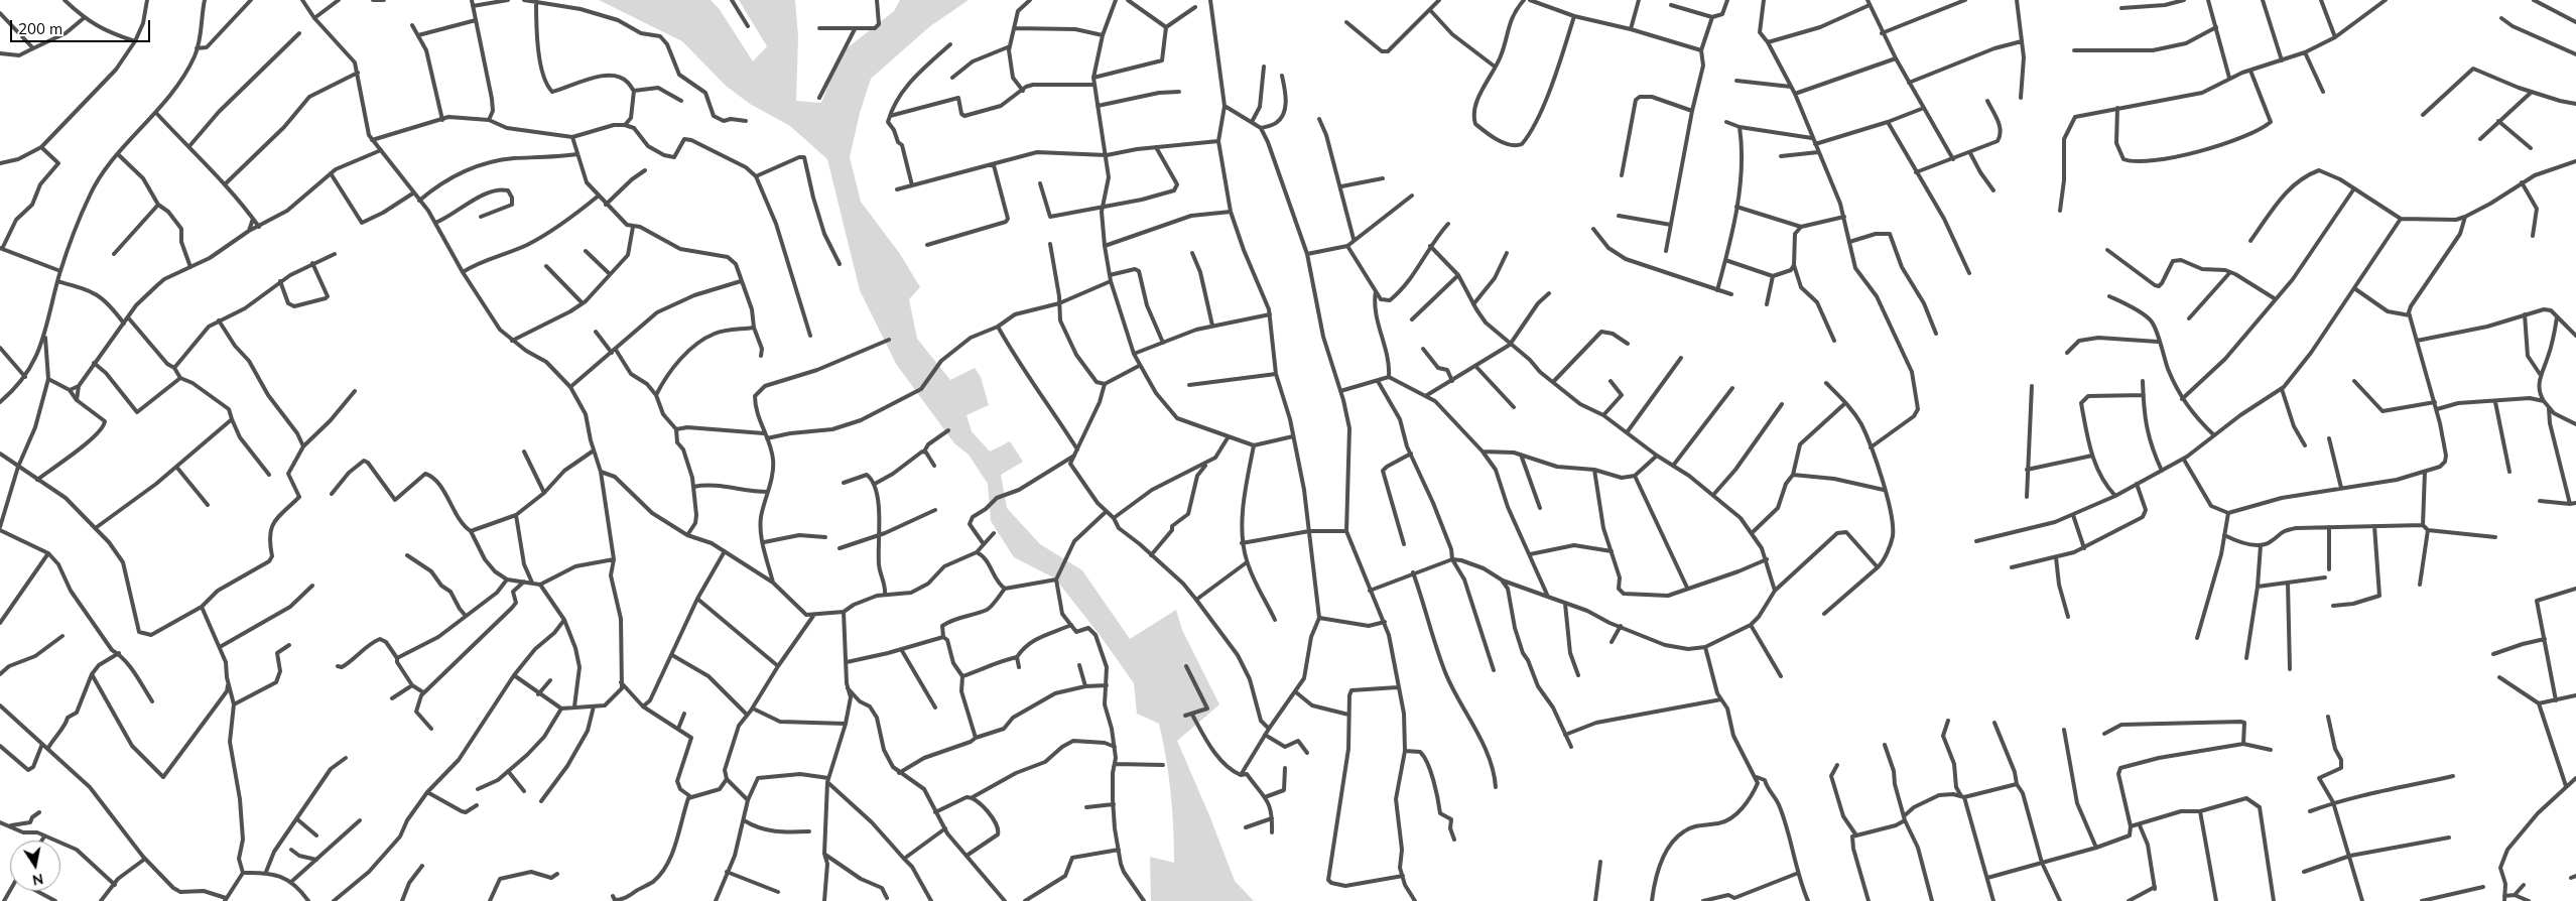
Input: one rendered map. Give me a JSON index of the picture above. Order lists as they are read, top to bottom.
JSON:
{
  "scale_bar": "200 m",
  "north": "bottom"
}
